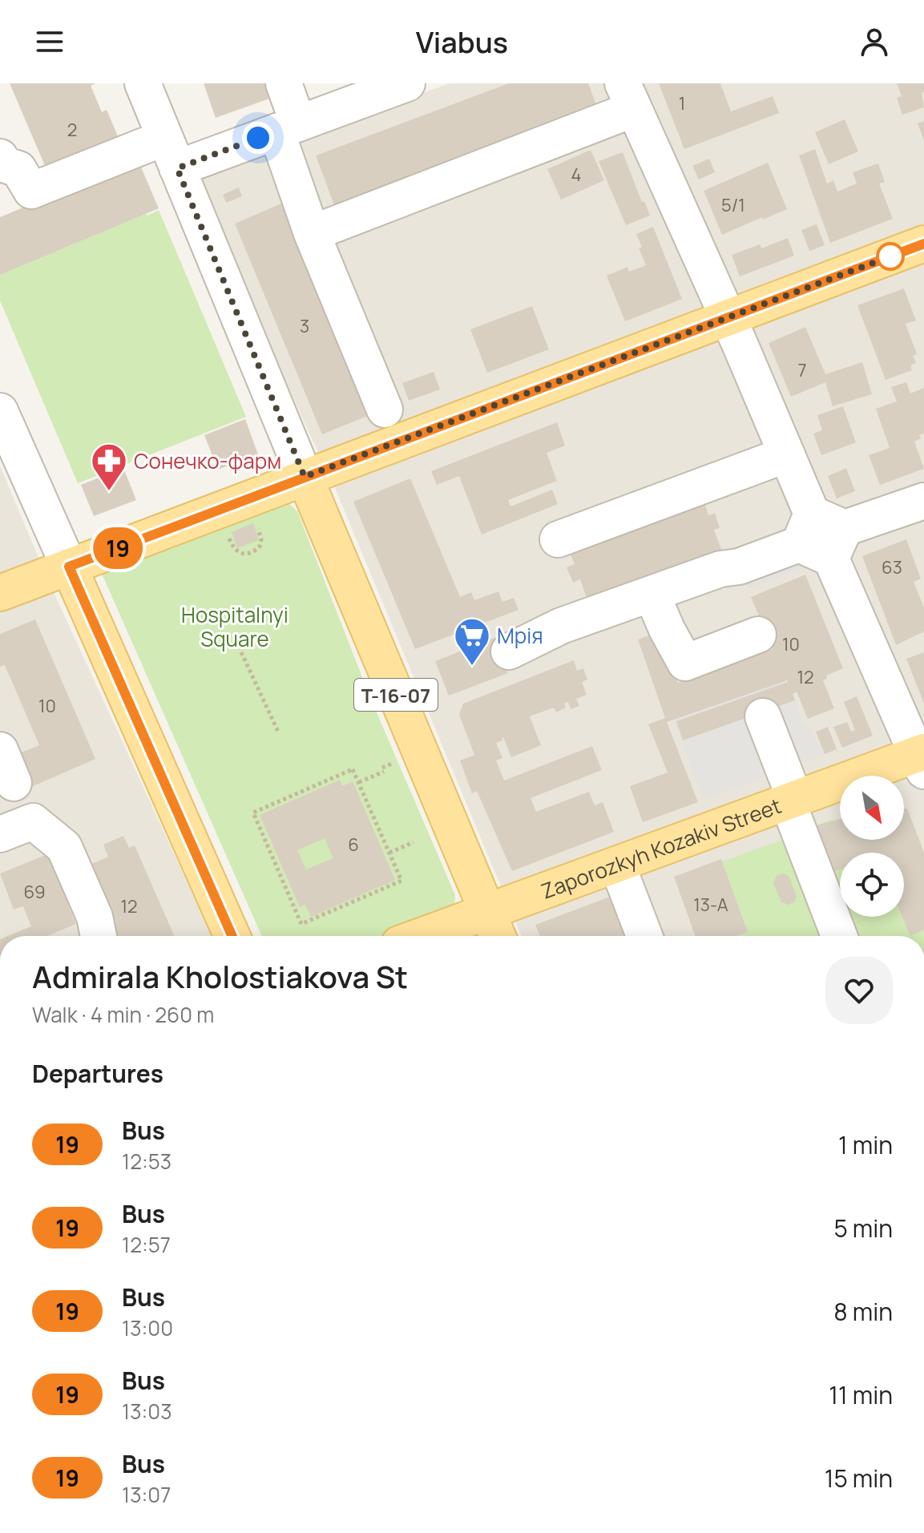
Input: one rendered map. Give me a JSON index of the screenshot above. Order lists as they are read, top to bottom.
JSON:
{
  "streets": {
    "main road": ["Т-16-07", "Zaporozkyh Kozakiv Street"]
  },
  "crossings": [
    ["Т-16-07", "Zaporozkyh Kozakiv Street"]
  ],
  "parks": ["Hospitalnyi Square"],
  "places": {
    "pharmacy": ["Сонечко-фарм"],
    "supermarket": ["Мрія"]
  },
  "lines": ["bus line 19"],
  "house_numbers": [
    "1",
    "2",
    "4",
    "5/1",
    "3",
    "7",
    "63",
    "10",
    "12",
    "10",
    "6",
    "69",
    "13-А",
    "12"
  ],
  "north": "bottom right",
  "page": {
    "header": "Viabus",
    "on_map": "19",
    "heading": [
      ["Admirala Kholostiakova St", "Walk · 4 min · 260 m"],
      "Departures"
    ],
    "list": [
      {
        "mark": "19",
        "name": "Bus",
        "note": "12:53",
        "value": "1 min"
      },
      {
        "mark": "19",
        "name": "Bus",
        "note": "12:57",
        "value": "5 min"
      },
      {
        "mark": "19",
        "name": "Bus",
        "note": "13:00",
        "value": "8 min"
      },
      {
        "mark": "19",
        "name": "Bus",
        "note": "13:03",
        "value": "11 min"
      },
      {
        "mark": "19",
        "name": "Bus",
        "note": "13:07",
        "value": "15 min"
      }
    ]
  }
}
